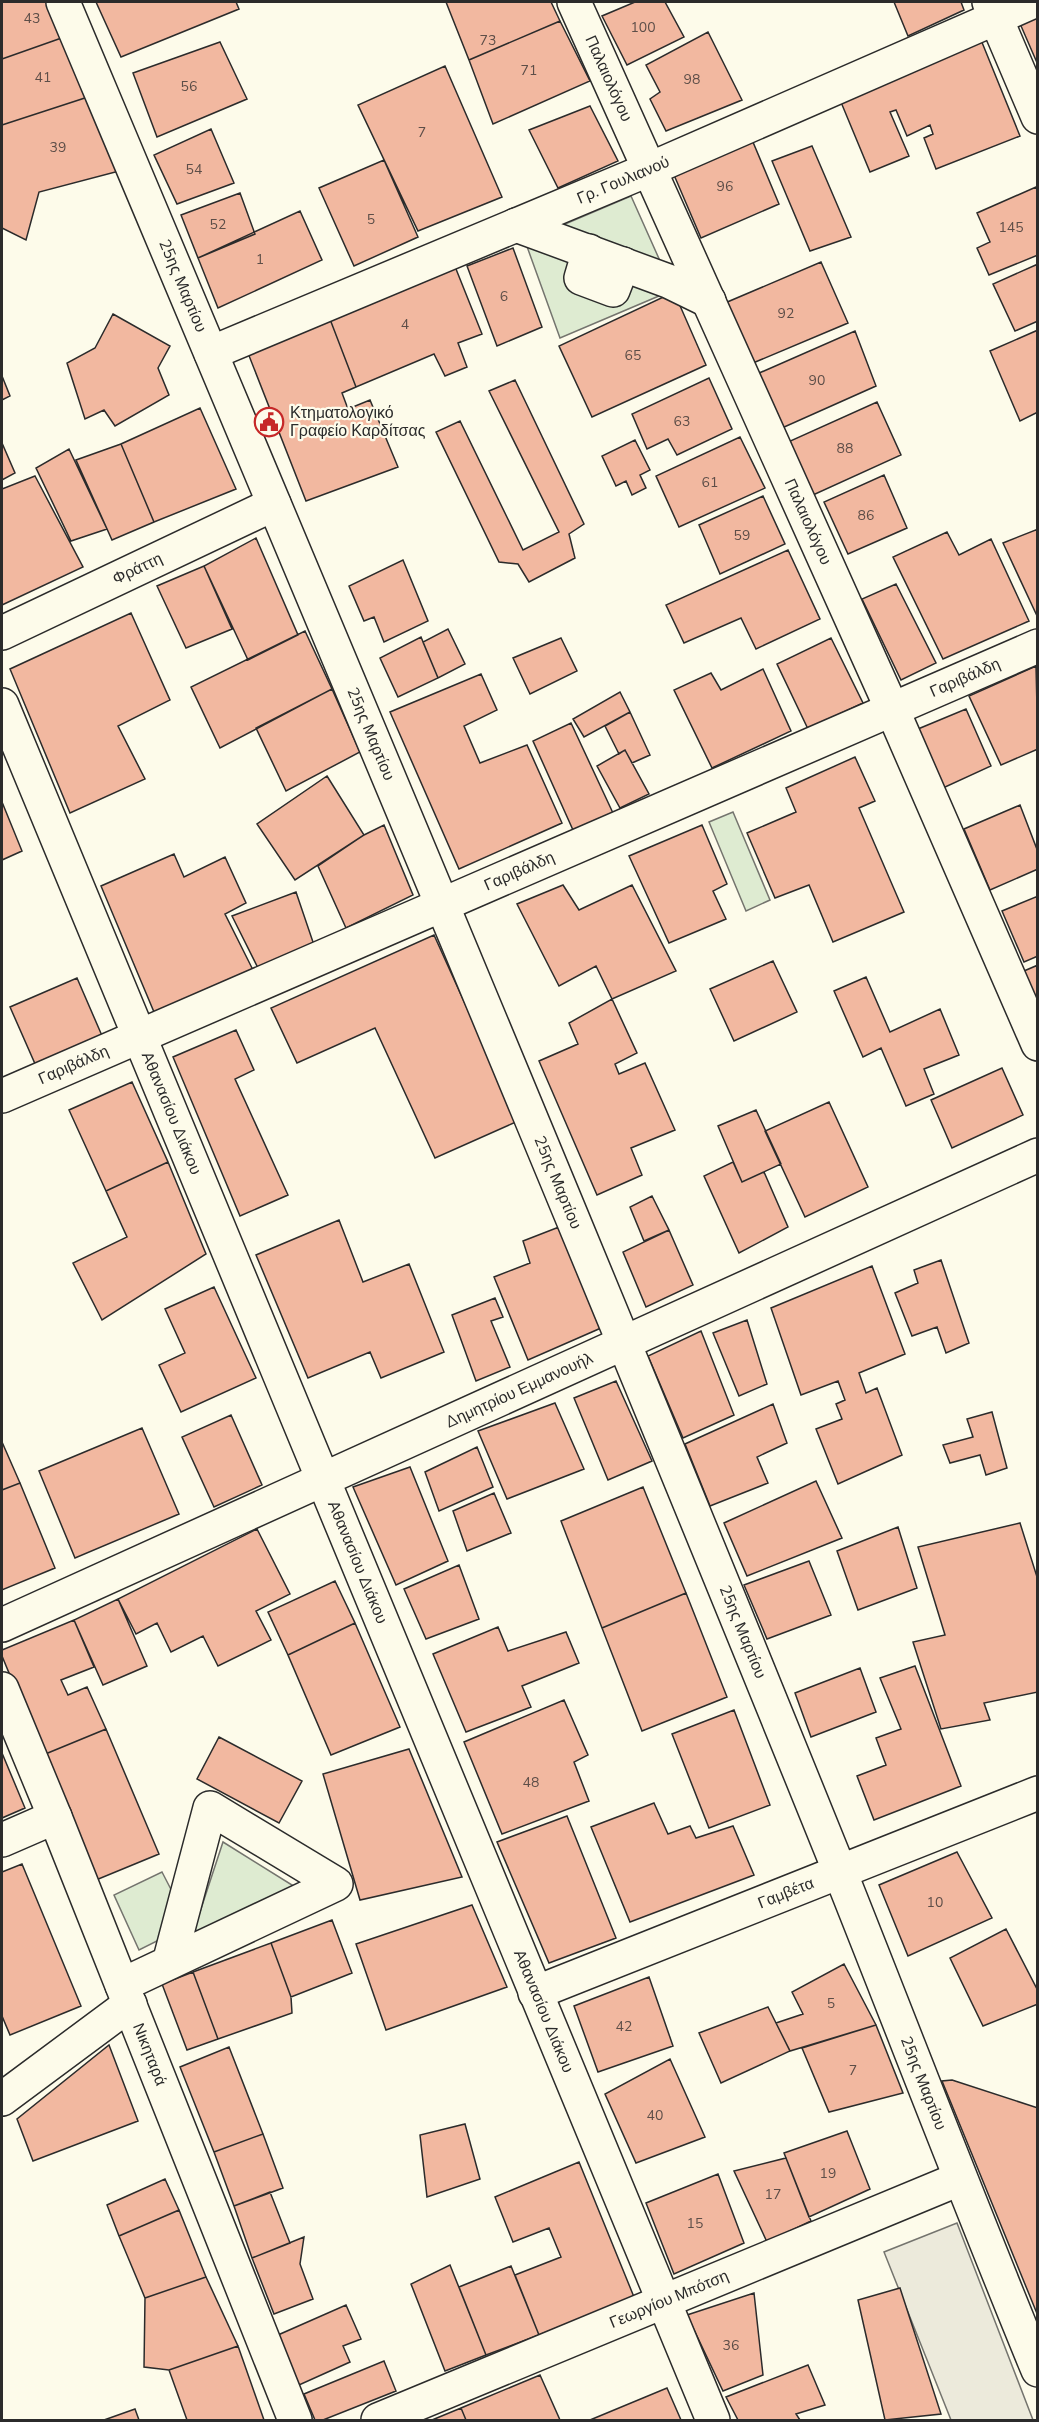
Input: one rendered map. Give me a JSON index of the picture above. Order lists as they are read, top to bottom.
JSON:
{
  "streets": {
    "street": [
      "Παλαιολόγου",
      "Γρ. Γουλιανού",
      "25ης Μαρτίου",
      "Φράττη",
      "Γαριβάλδη",
      "Αθανασίου Διάκου",
      "Δημητρίου Εμμανουήλ",
      "Γαμβέτα",
      "Νικηταρά",
      "Γεωργίου Μπότση"
    ]
  },
  "crossings": [
    ["Παλαιολόγου", "Γρ. Γουλιανού"],
    ["Παλαιολόγου", "Γαριβάλδη"],
    ["Γρ. Γουλιανού", "25ης Μαρτίου"],
    ["25ης Μαρτίου", "Φράττη"],
    ["25ης Μαρτίου", "Γαριβάλδη"],
    ["25ης Μαρτίου", "Δημητρίου Εμμανουήλ"],
    ["25ης Μαρτίου", "Γαμβέτα"],
    ["25ης Μαρτίου", "Γεωργίου Μπότση"],
    ["Γαριβάλδη", "Αθανασίου Διάκου"],
    ["Αθανασίου Διάκου", "Δημητρίου Εμμανουήλ"],
    ["Αθανασίου Διάκου", "Γαμβέτα"],
    ["Αθανασίου Διάκου", "Γεωργίου Μπότση"]
  ],
  "places": {
    "public building": ["Κτηματολογικό Γραφείο Καρδίτσας"]
  },
  "house_numbers": [
    "43",
    "100",
    "73",
    "71",
    "41",
    "98",
    "56",
    "7",
    "39",
    "54",
    "96",
    "5",
    "52",
    "145",
    "1",
    "6",
    "92",
    "4",
    "65",
    "90",
    "63",
    "88",
    "61",
    "86",
    "59",
    "48",
    "10",
    "5",
    "42",
    "7",
    "40",
    "19",
    "17",
    "15",
    "36"
  ]
}
